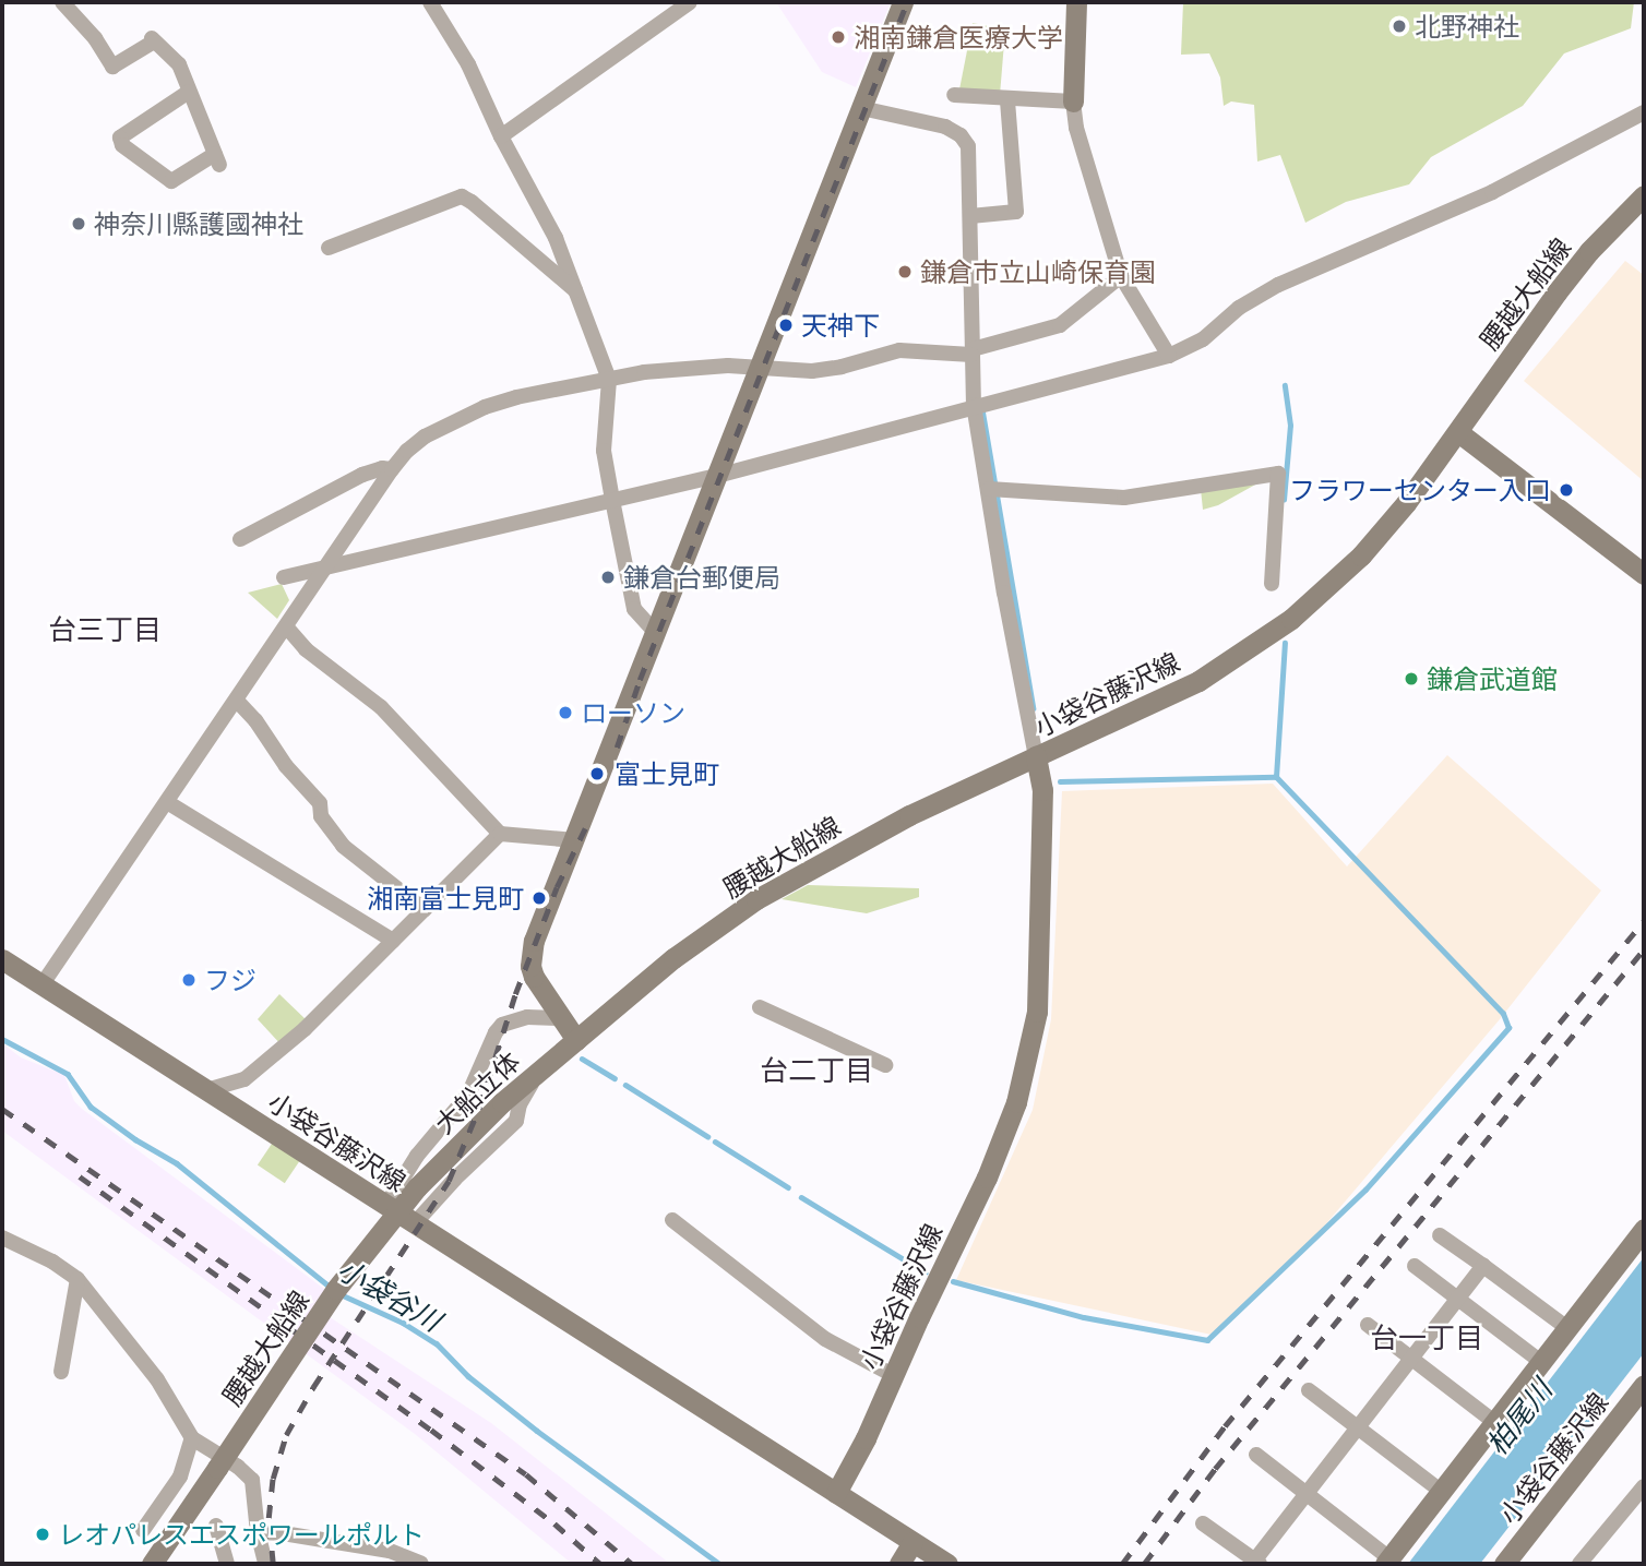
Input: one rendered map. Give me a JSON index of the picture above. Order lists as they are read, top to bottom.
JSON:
{
  "streets": {
    "main road": ["腰越大船線", "小袋谷藤沢線", "大船立体"]
  },
  "crossings": [
    ["腰越大船線", "小袋谷藤沢線"],
    ["腰越大船線", "大船立体"]
  ],
  "districts": ["台三丁目", "台二丁目", "台一丁目"],
  "water": ["小袋谷川", "柏尾川"],
  "places": [
    "北野神社",
    "湘南鎌倉医療大学",
    "神奈川縣護國神社",
    "鎌倉市立山崎保育園",
    "天神下",
    "フラワーセンター入口",
    "鎌倉台郵便局",
    "鎌倉武道館",
    "ローソン",
    "富士見町",
    "湘南富士見町",
    "フジ",
    "レオパレスエスポワールポルト"
  ]
}
